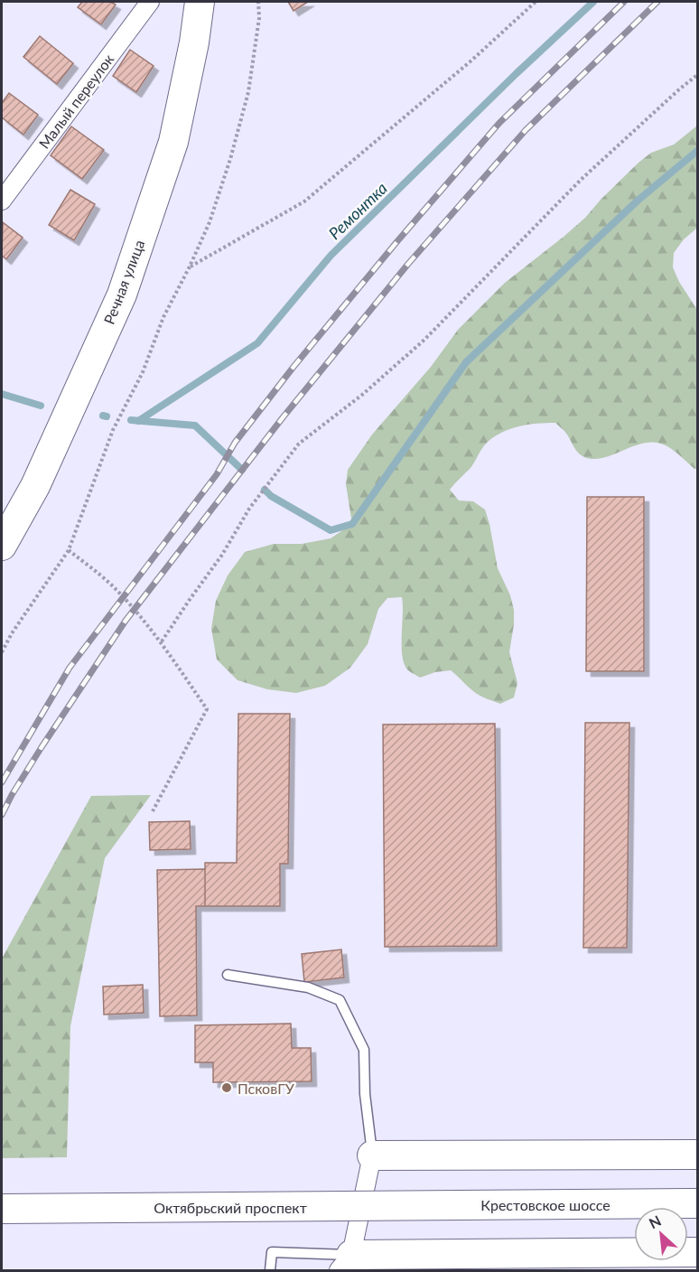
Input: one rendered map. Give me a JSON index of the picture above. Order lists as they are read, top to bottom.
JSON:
{
  "streets": {
    "main road": ["Речная улица", "Крестовское шоссе", "Октябрьский проспект"],
    "street": ["Малый переулок"]
  },
  "crossings": [
    ["Крестовское шоссе", "Октябрьский проспект"]
  ],
  "water": ["Ремонтка"],
  "places": ["ПсковГУ"],
  "north": "top left"
}
